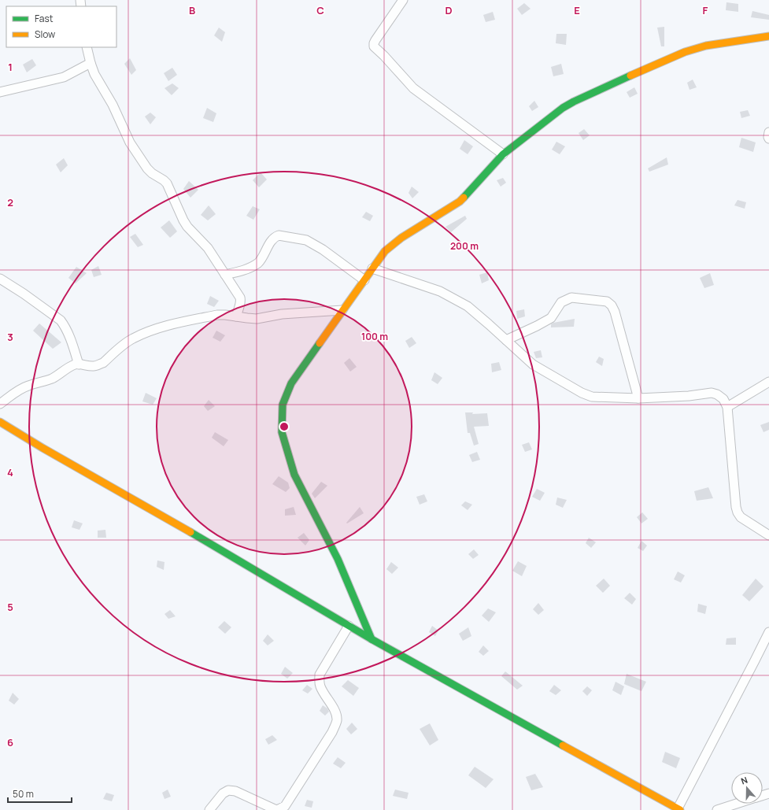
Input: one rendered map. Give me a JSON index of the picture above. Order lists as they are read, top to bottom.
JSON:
{
  "legend": ["Fast", "Slow"],
  "scale_bar": "50 m",
  "north": "top",
  "grid": {
    "columns": [
      "B",
      "C",
      "D",
      "E",
      "F"
    ],
    "rows": [
      "1",
      "2",
      "3",
      "4",
      "5",
      "6"
    ]
  },
  "rings": ["200 m", "100 m"]
}
